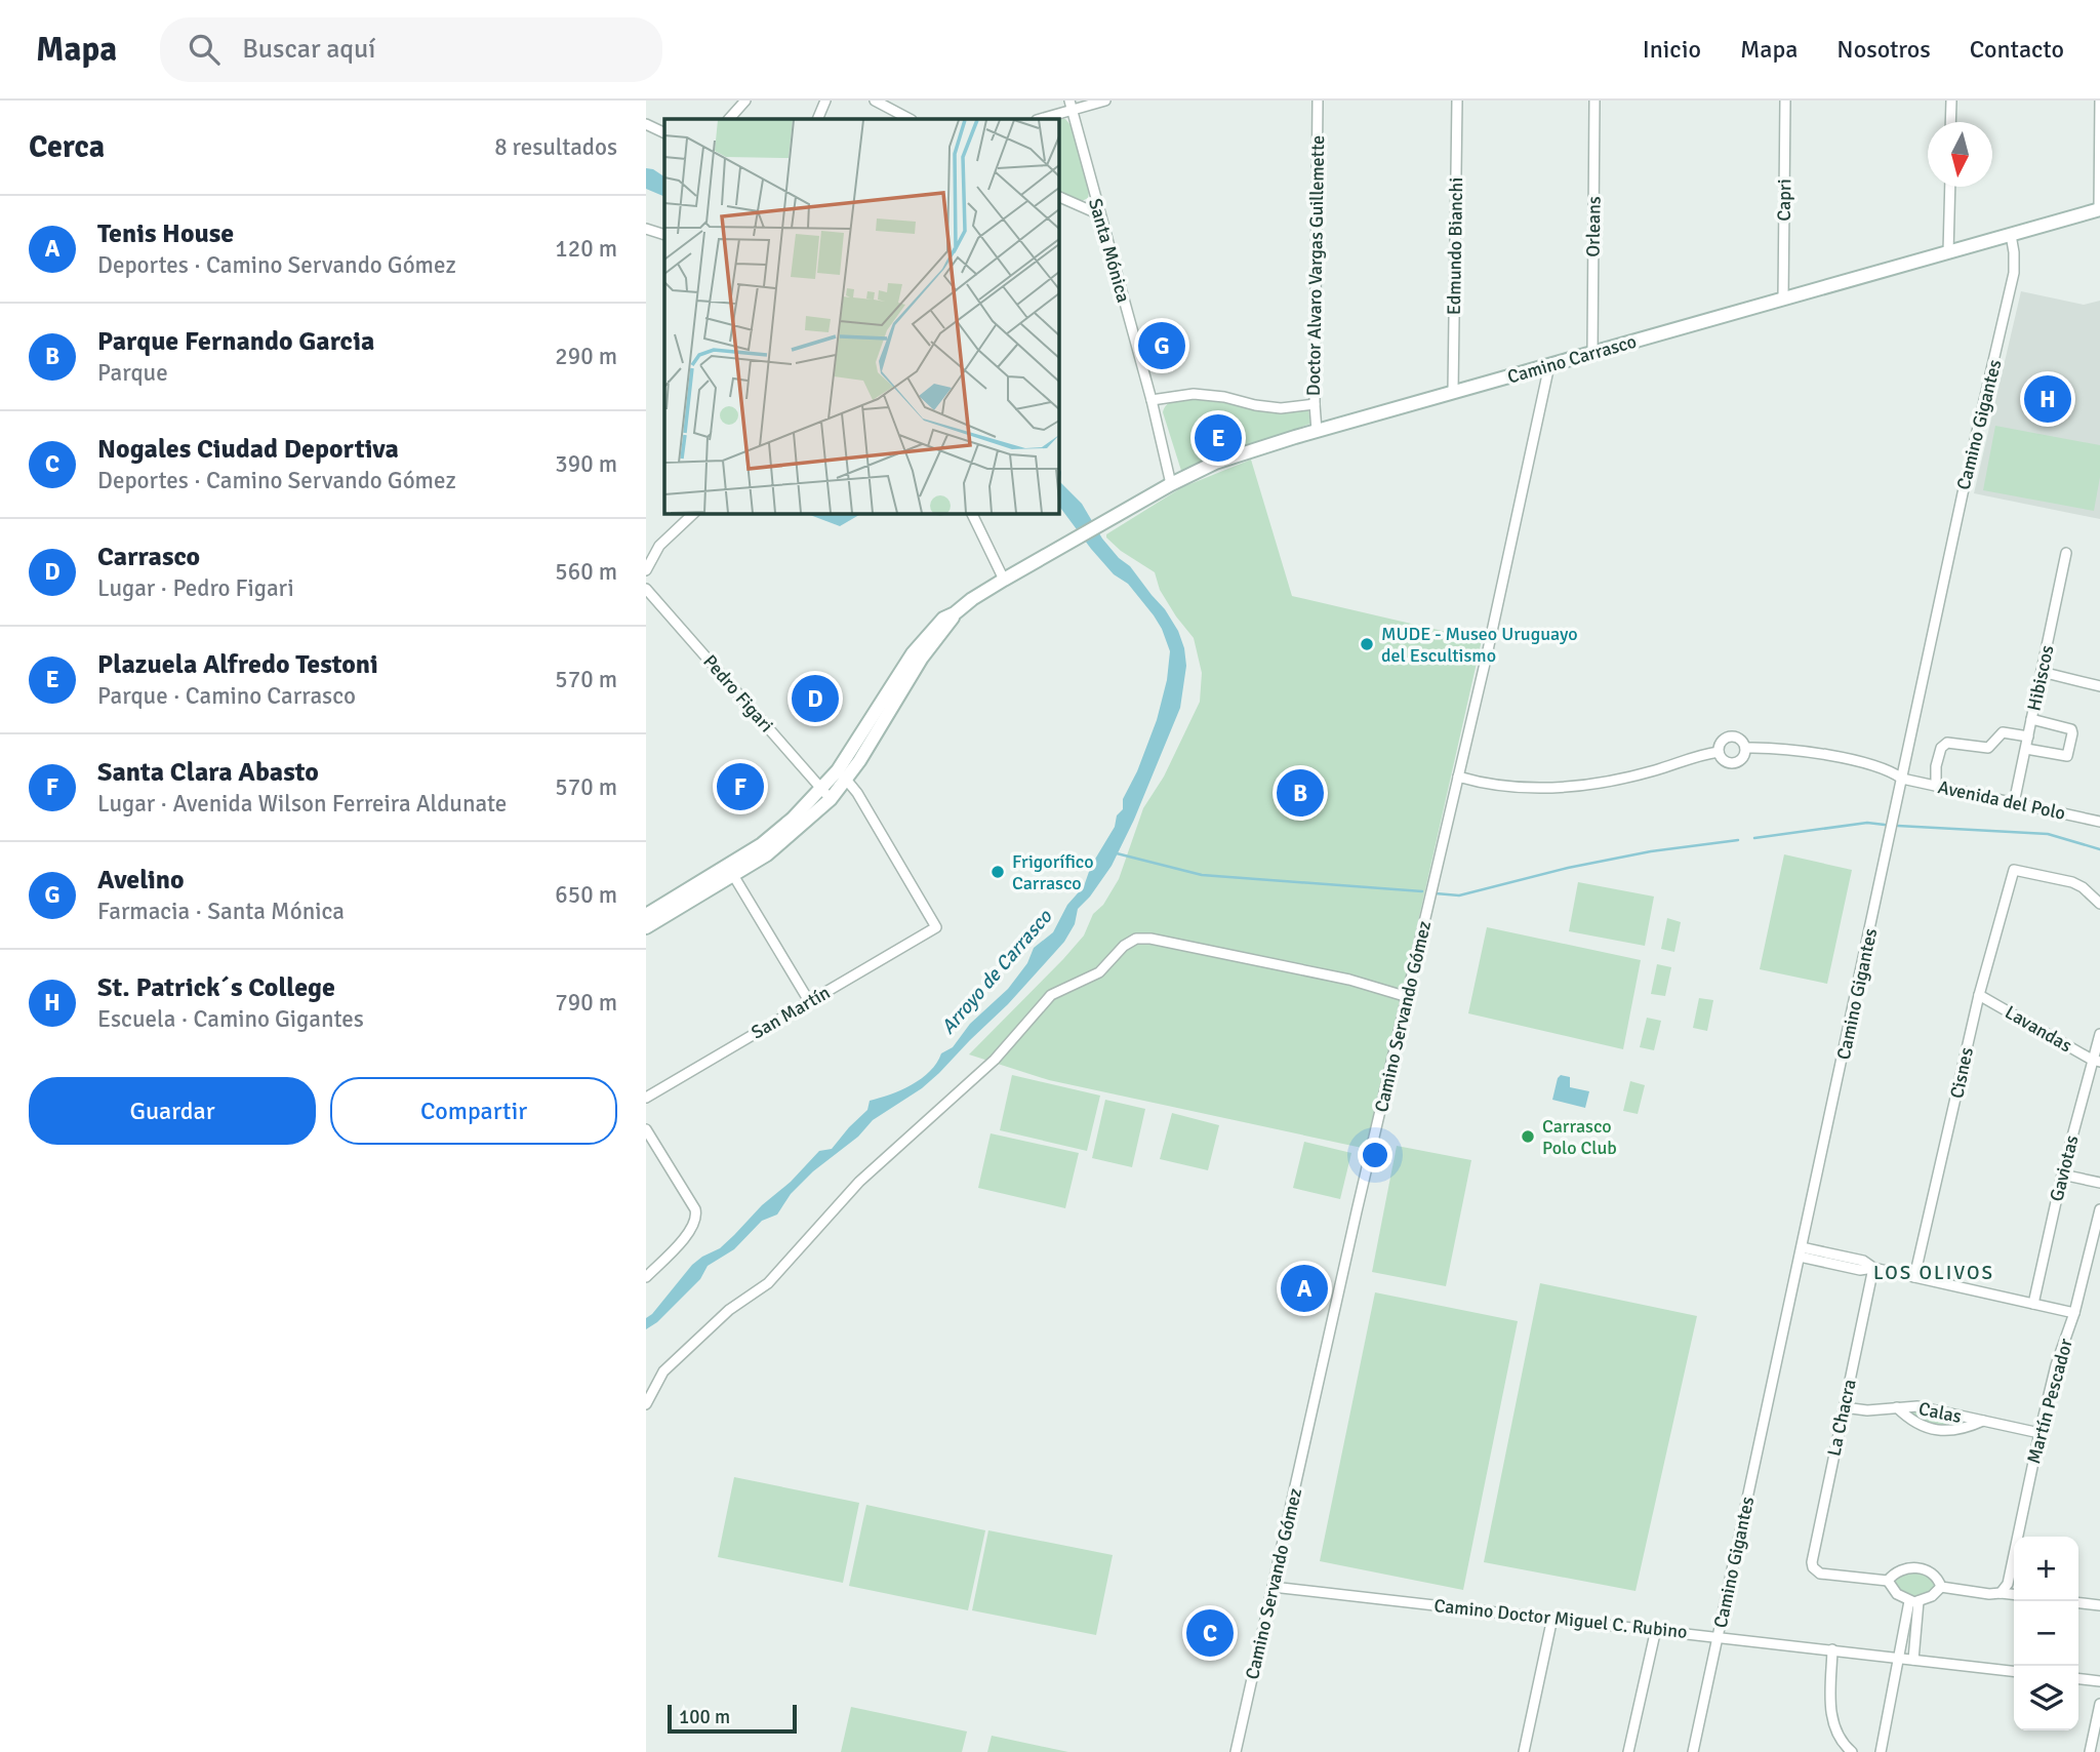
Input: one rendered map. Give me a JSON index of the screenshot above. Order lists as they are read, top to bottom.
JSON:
{
  "streets": {
    "main road": ["Camino Carrasco"],
    "street": [
      "Capri",
      "Orleans",
      "Edmundo Bianchi",
      "Santa Mónica",
      "Doctor Alvaro Vargas Guillemette",
      "Camino Gigantes",
      "Hibiscos",
      "Pedro Figari",
      "Avenida del Polo",
      "San Martín",
      "Camino Servando Gómez",
      "Lavandas",
      "Cisnes",
      "Gaviotas",
      "Martín Pescador",
      "Calas",
      "La Chacra",
      "Camino Doctor Miguel C. Rubino"
    ]
  },
  "crossings": [
    ["Capri", "Camino Carrasco"],
    ["Orleans", "Camino Carrasco"],
    ["Edmundo Bianchi", "Camino Carrasco"],
    ["Santa Mónica", "Camino Carrasco"],
    ["Doctor Alvaro Vargas Guillemette", "Camino Carrasco"],
    ["Camino Carrasco", "Camino Gigantes"],
    ["Camino Carrasco", "Pedro Figari"],
    ["Camino Carrasco", "San Martín"],
    ["Camino Carrasco", "Camino Servando Gómez"],
    ["Camino Gigantes", "Avenida del Polo"],
    ["Camino Gigantes", "Camino Doctor Miguel C. Rubino"],
    ["Hibiscos", "Avenida del Polo"],
    ["Camino Servando Gómez", "Camino Doctor Miguel C. Rubino"],
    ["Lavandas", "Cisnes"],
    ["Lavandas", "Gaviotas"],
    ["Martín Pescador", "Calas"],
    ["Calas", "La Chacra"]
  ],
  "districts": ["LOS OLIVOS"],
  "water": ["Arroyo de Carrasco"],
  "places": ["MUDE - Museo Uruguayo del Escultismo", "Frigorífico Carrasco", "Carrasco Polo Club"],
  "scale_bar": "100 m",
  "north": "bottom",
  "page": {
    "header": "Mapa",
    "search": "Buscar aquí",
    "nav": [
      "Inicio",
      "Mapa",
      "Nosotros",
      "Contacto"
    ],
    "heading": ["Cerca", "8 resultados"],
    "list": [
      {
        "mark": "A",
        "name": "Tenis House",
        "note": "Deportes · Camino Servando Gómez",
        "value": "120 m"
      },
      {
        "mark": "B",
        "name": "Parque Fernando Garcia",
        "note": "Parque",
        "value": "290 m"
      },
      {
        "mark": "C",
        "name": "Nogales Ciudad Deportiva",
        "note": "Deportes · Camino Servando Gómez",
        "value": "390 m"
      },
      {
        "mark": "D",
        "name": "Carrasco",
        "note": "Lugar · Pedro Figari",
        "value": "560 m"
      },
      {
        "mark": "E",
        "name": "Plazuela Alfredo Testoni",
        "note": "Parque · Camino Carrasco",
        "value": "570 m"
      },
      {
        "mark": "F",
        "name": "Santa Clara Abasto",
        "note": "Lugar · Avenida Wilson Ferreira Aldunate",
        "value": "570 m"
      },
      {
        "mark": "G",
        "name": "Avelino",
        "note": "Farmacia · Santa Mónica",
        "value": "650 m"
      },
      {
        "mark": "H",
        "name": "St. Patrick´s College",
        "note": "Escuela · Camino Gigantes",
        "value": "790 m"
      }
    ],
    "pins": [
      "G",
      "H",
      "E",
      "D",
      "F",
      "B",
      "A",
      "C"
    ],
    "buttons": ["Guardar", "Compartir"],
    "map_buttons": ["+", "−"],
    "scale": "100 m"
  }
}
